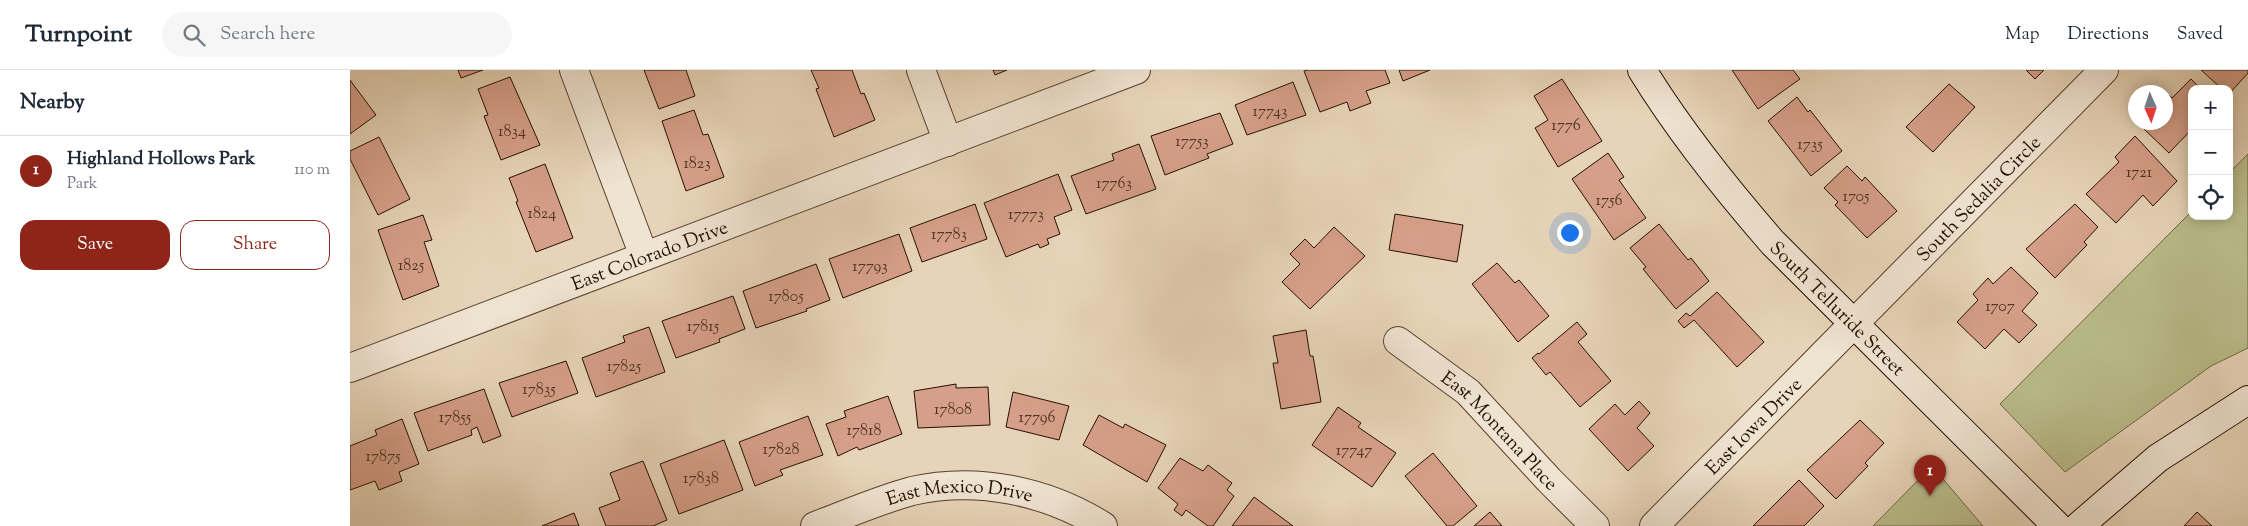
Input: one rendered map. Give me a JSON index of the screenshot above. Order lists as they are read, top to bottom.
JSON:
{
  "streets": {
    "street": [
      "South Sedalia Circle",
      "East Colorado Drive",
      "South Telluride Street",
      "East Iowa Drive",
      "East Montana Place",
      "East Mexico Drive"
    ]
  },
  "crossings": [
    ["South Sedalia Circle", "South Telluride Street"],
    ["South Sedalia Circle", "East Iowa Drive"],
    ["South Telluride Street", "East Iowa Drive"]
  ],
  "house_numbers": [
    "17743",
    "1776",
    "1834",
    "17753",
    "1735",
    "1823",
    "1721",
    "17763",
    "1705",
    "1756",
    "1824",
    "17773",
    "17783",
    "1825",
    "17793",
    "17805",
    "1707",
    "17815",
    "17825",
    "17835",
    "17808",
    "17855",
    "17796",
    "17818",
    "17828",
    "17747",
    "17875",
    "17838"
  ],
  "north": "bottom",
  "page": {
    "header": "Turnpoint",
    "search": "Search here",
    "nav": ["Map", "Directions", "Saved"],
    "heading": "Nearby",
    "map_buttons": ["+", "−"],
    "list": [
      {
        "mark": "1",
        "name": "Highland Hollows Park",
        "note": "Park",
        "value": "110 m"
      }
    ],
    "buttons": ["Save", "Share"],
    "pins": "1"
  }
}
